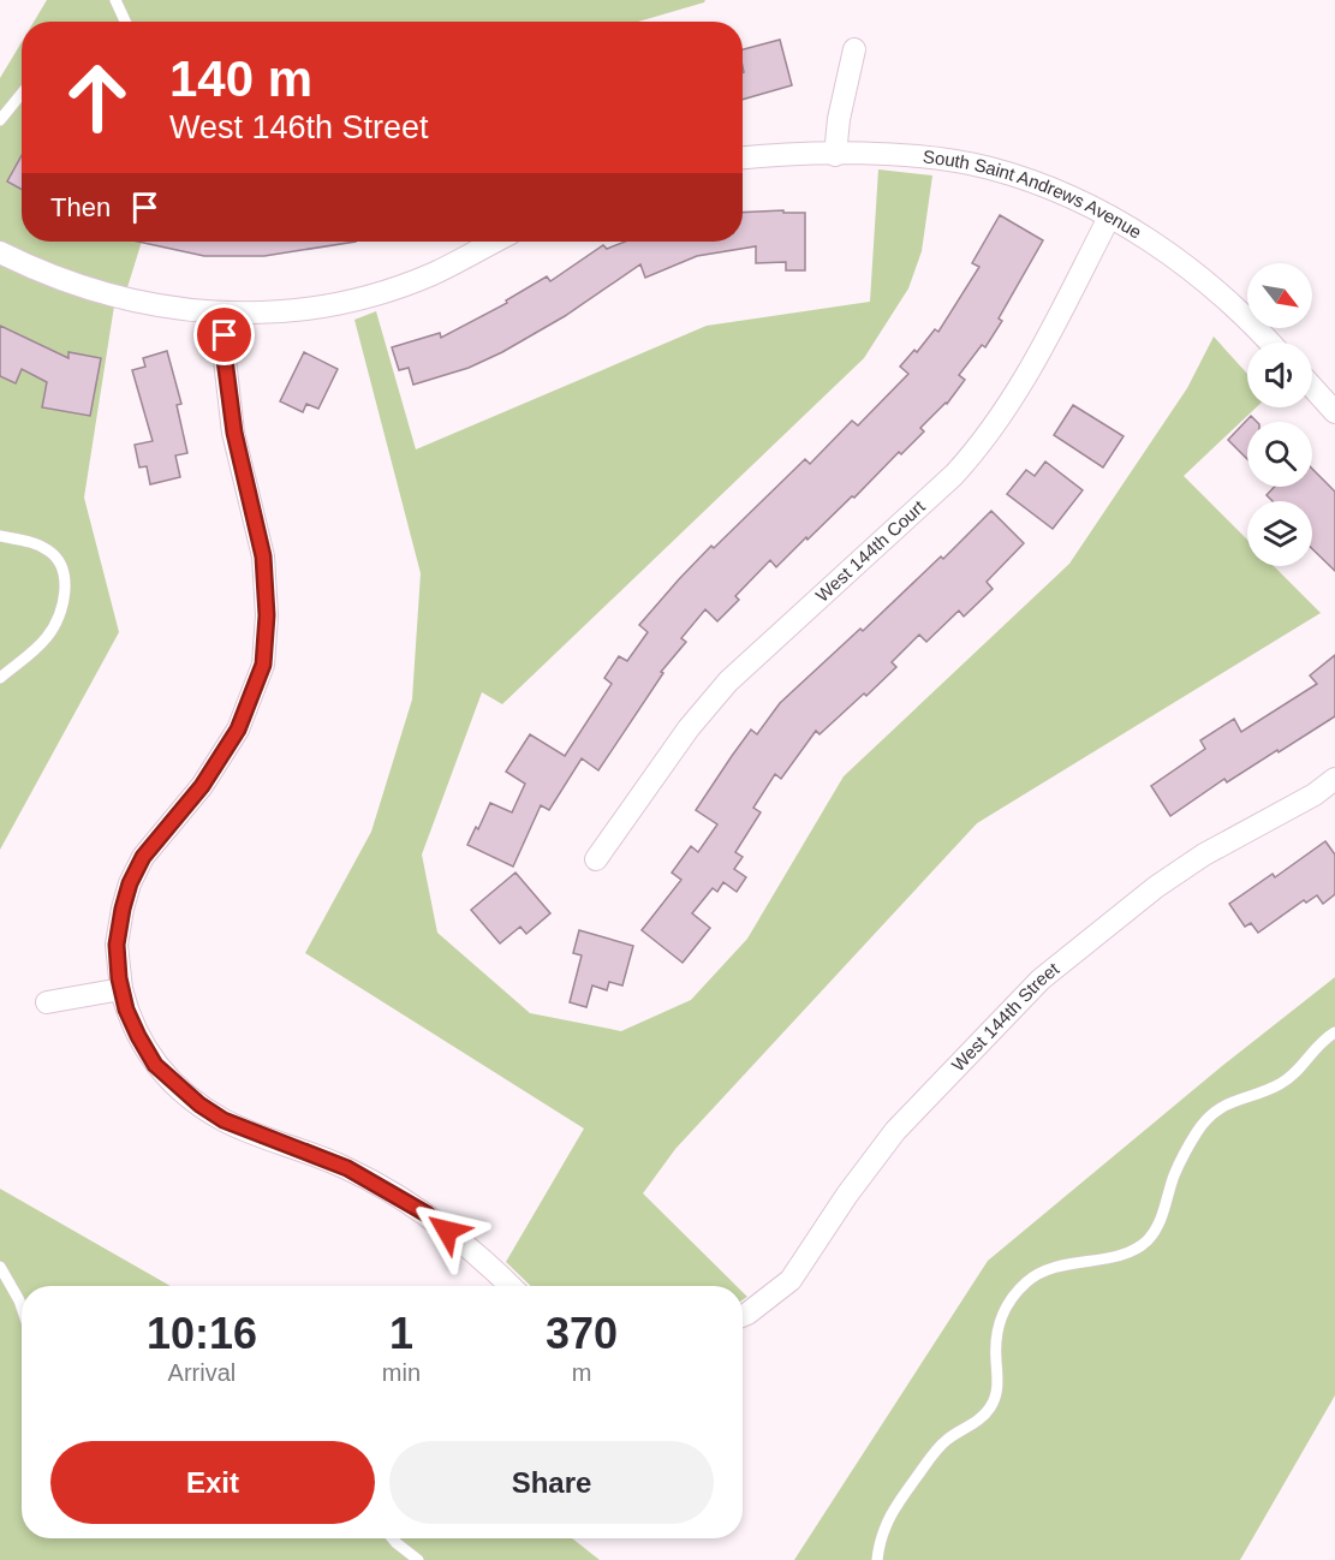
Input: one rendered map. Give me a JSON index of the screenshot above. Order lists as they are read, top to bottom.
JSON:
{
  "streets": {
    "street": ["South Saint Andrews Avenue", "West 144th Court", "West 144th Street"]
  },
  "crossings": [
    ["South Saint Andrews Avenue", "West 144th Court"]
  ],
  "north": "bottom right",
  "page": {
    "turn": ["140 m", "West 146th Street"],
    "then": "Then",
    "eta": [
      "10:16",
      "Arrival",
      "1",
      "min",
      "370",
      "m"
    ],
    "buttons": ["Exit", "Share"]
  }
}
